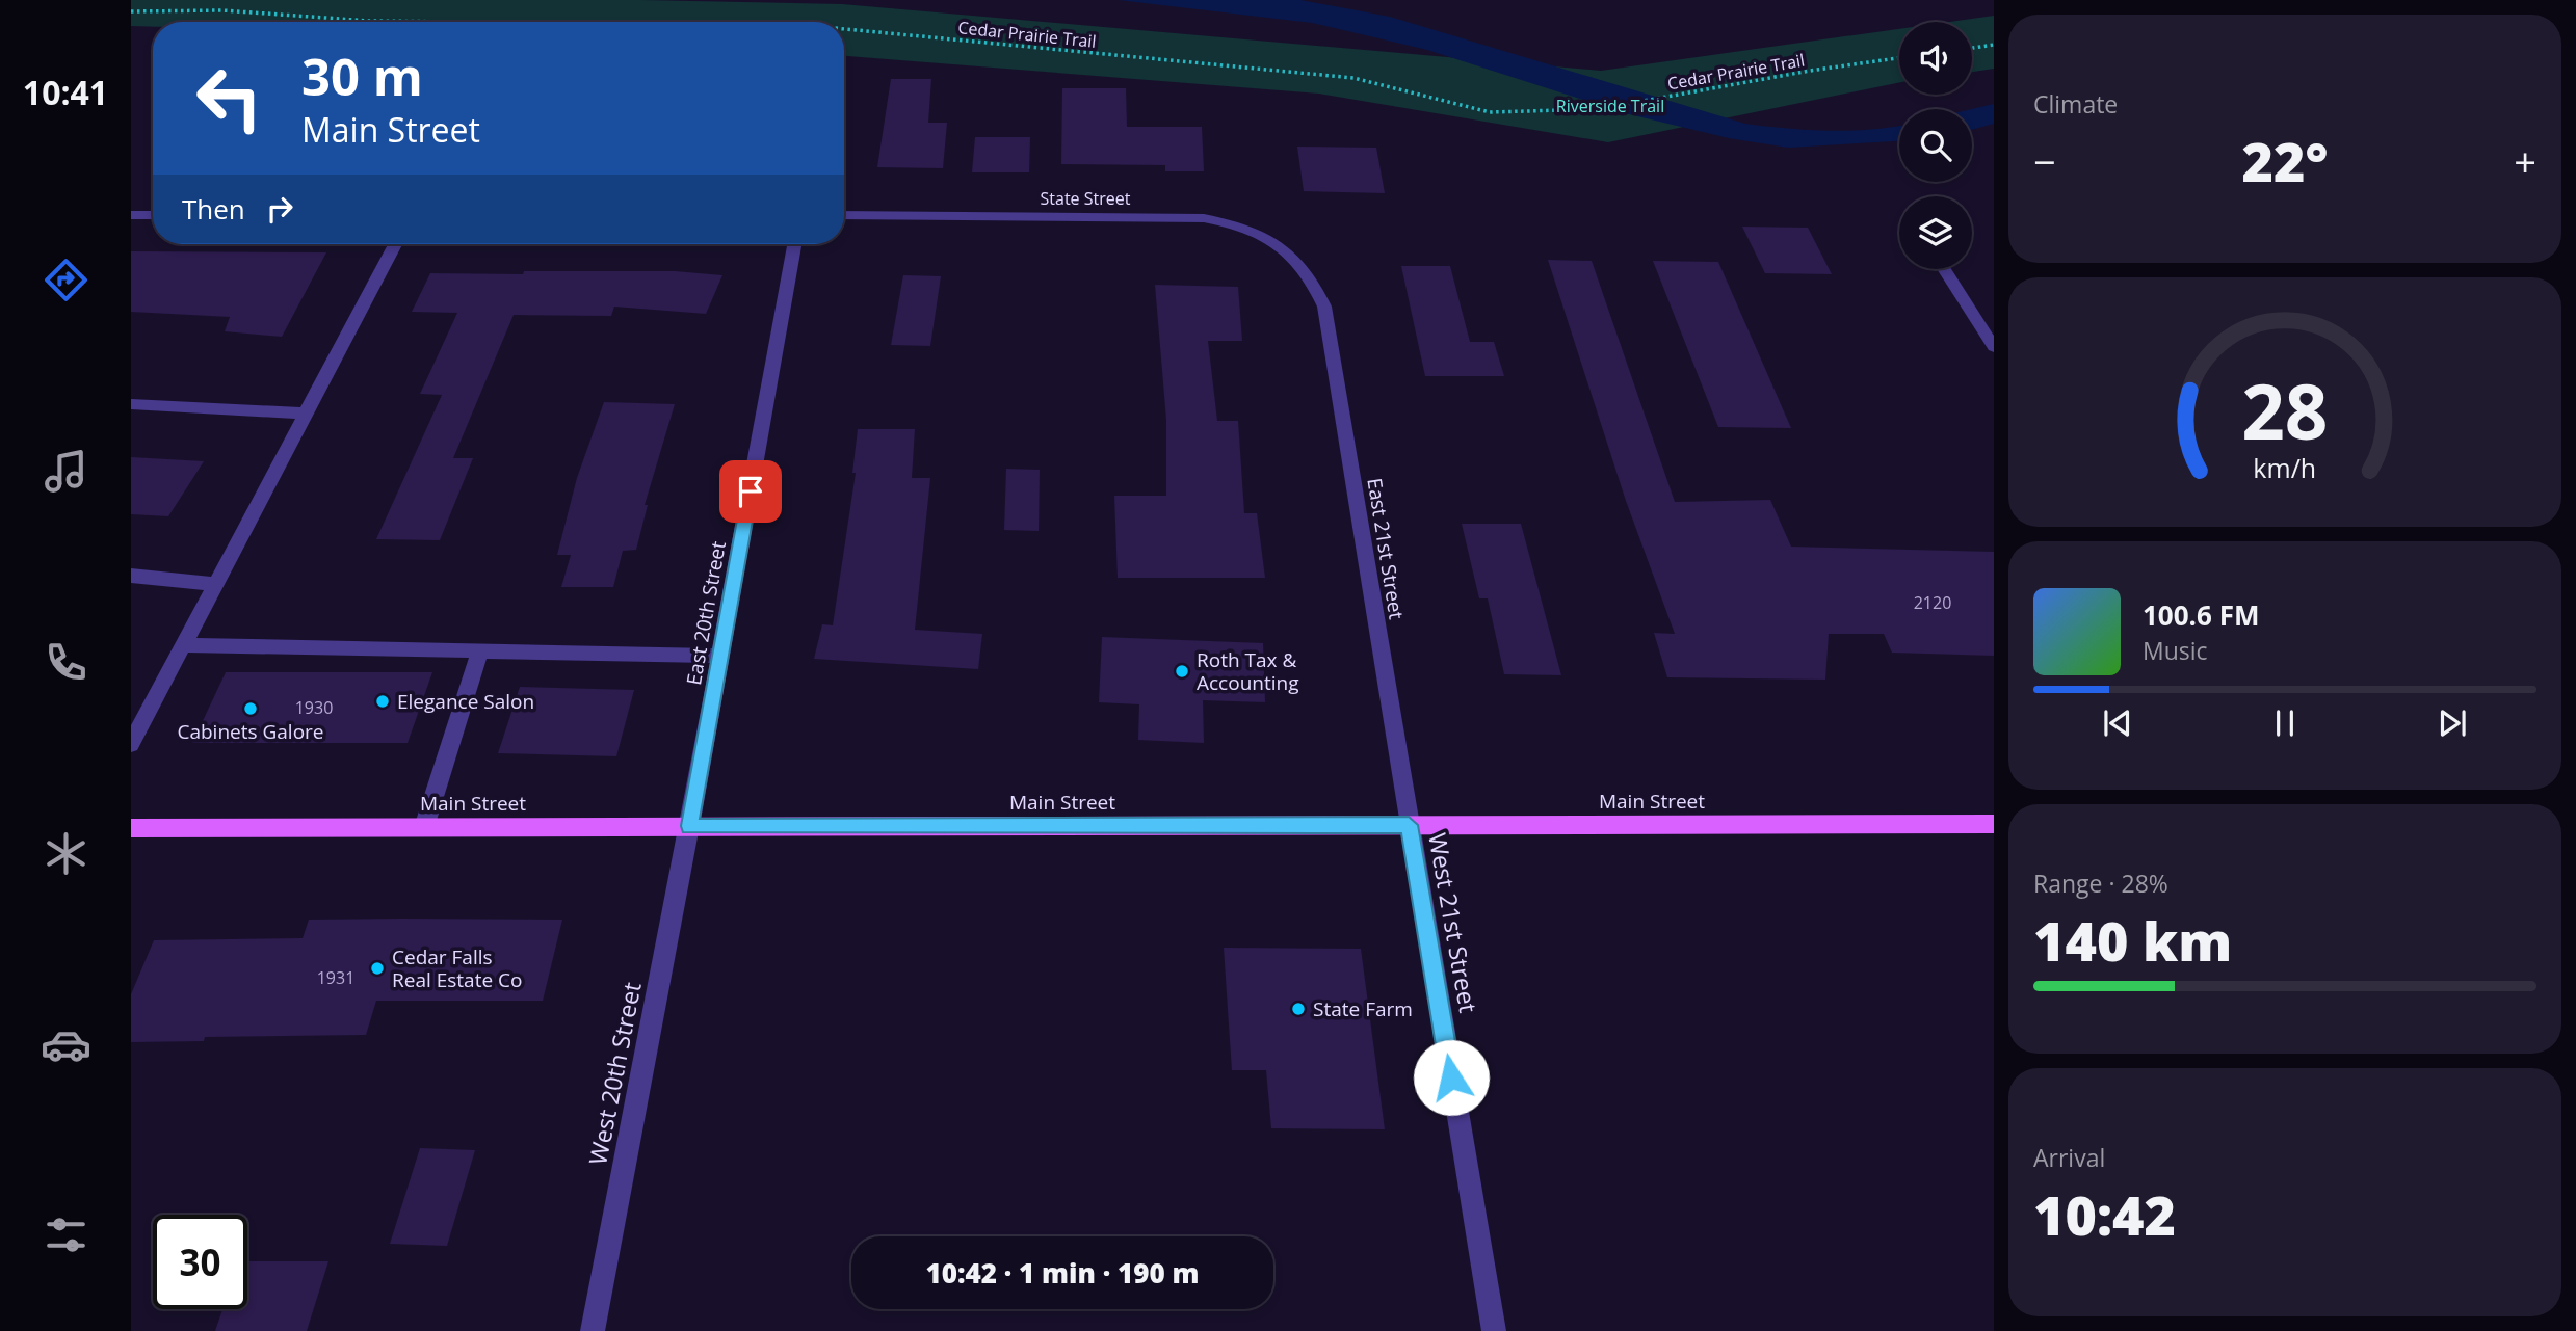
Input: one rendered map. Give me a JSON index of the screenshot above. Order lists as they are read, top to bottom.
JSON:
{
  "streets": {
    "main road": ["Main Street"],
    "street": [
      "State Street",
      "East 21st Street",
      "East 20th Street",
      "West 21st Street",
      "West 20th Street"
    ],
    "path": ["Cedar Prairie Trail"]
  },
  "crossings": [
    ["State Street", "East 21st Street"],
    ["East 21st Street", "Main Street"],
    ["East 21st Street", "West 21st Street"],
    ["East 20th Street", "Main Street"],
    ["East 20th Street", "West 20th Street"],
    ["Main Street", "West 21st Street"],
    ["Main Street", "West 20th Street"]
  ],
  "parks": ["Riverside Trail"],
  "places": [
    "Roth Tax & Accounting",
    "Elegance Salon",
    "Cabinets Galore",
    "Cedar Falls Real Estate Co",
    "State Farm"
  ],
  "house_numbers": ["2120", "1930", "1931"],
  "page": {
    "tabs": "10:41",
    "tile": [
      "Climate",
      ["Range · 28%", "140 km"],
      ["Arrival", "10:42"]
    ],
    "turn": ["30 m", "Main Street"],
    "heat": ["−", "22°", "+"],
    "then": "Then",
    "song": ["100.6 FM", "Music"],
    "limit": "30",
    "trip": "10:42 · 1 min · 190 m",
    "gauge": ["28", "km/h"]
  }
}
